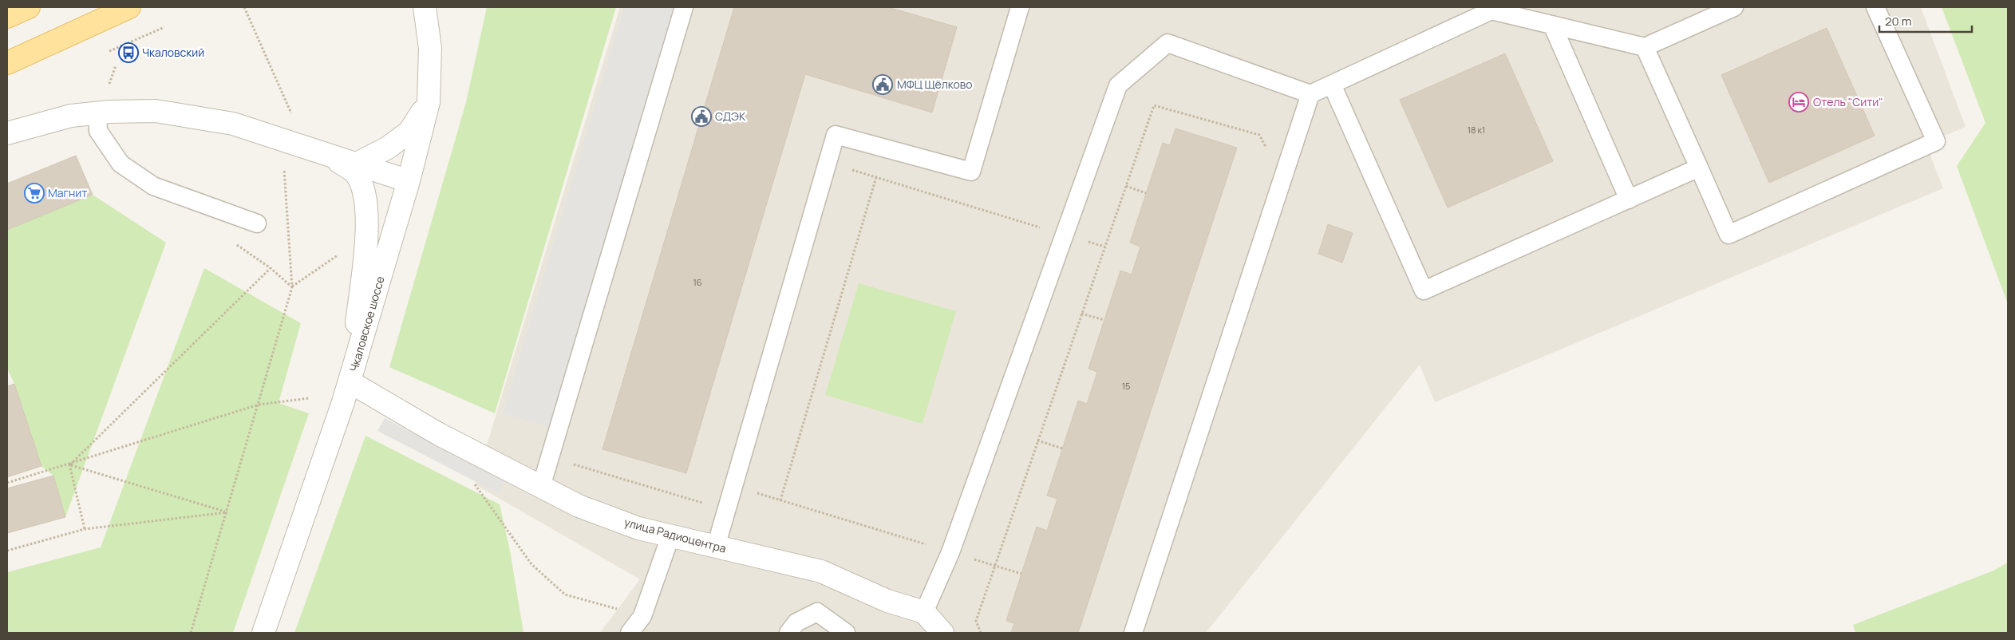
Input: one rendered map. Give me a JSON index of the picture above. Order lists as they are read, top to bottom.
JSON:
{
  "streets": {
    "street": ["Чкаловское шоссе", "улица Радиоцентра"]
  },
  "crossings": [
    ["Чкаловское шоссе", "улица Радиоцентра"]
  ],
  "places": {
    "bus stop": ["Чкаловский"],
    "public building": ["МФЦ Щёлково", "СДЭК"],
    "hotel": ["Отель \"Сити\""],
    "supermarket": ["Магнит"]
  },
  "house_numbers": ["18 к1", "16", "15"],
  "scale_bar": "20 m"
}
